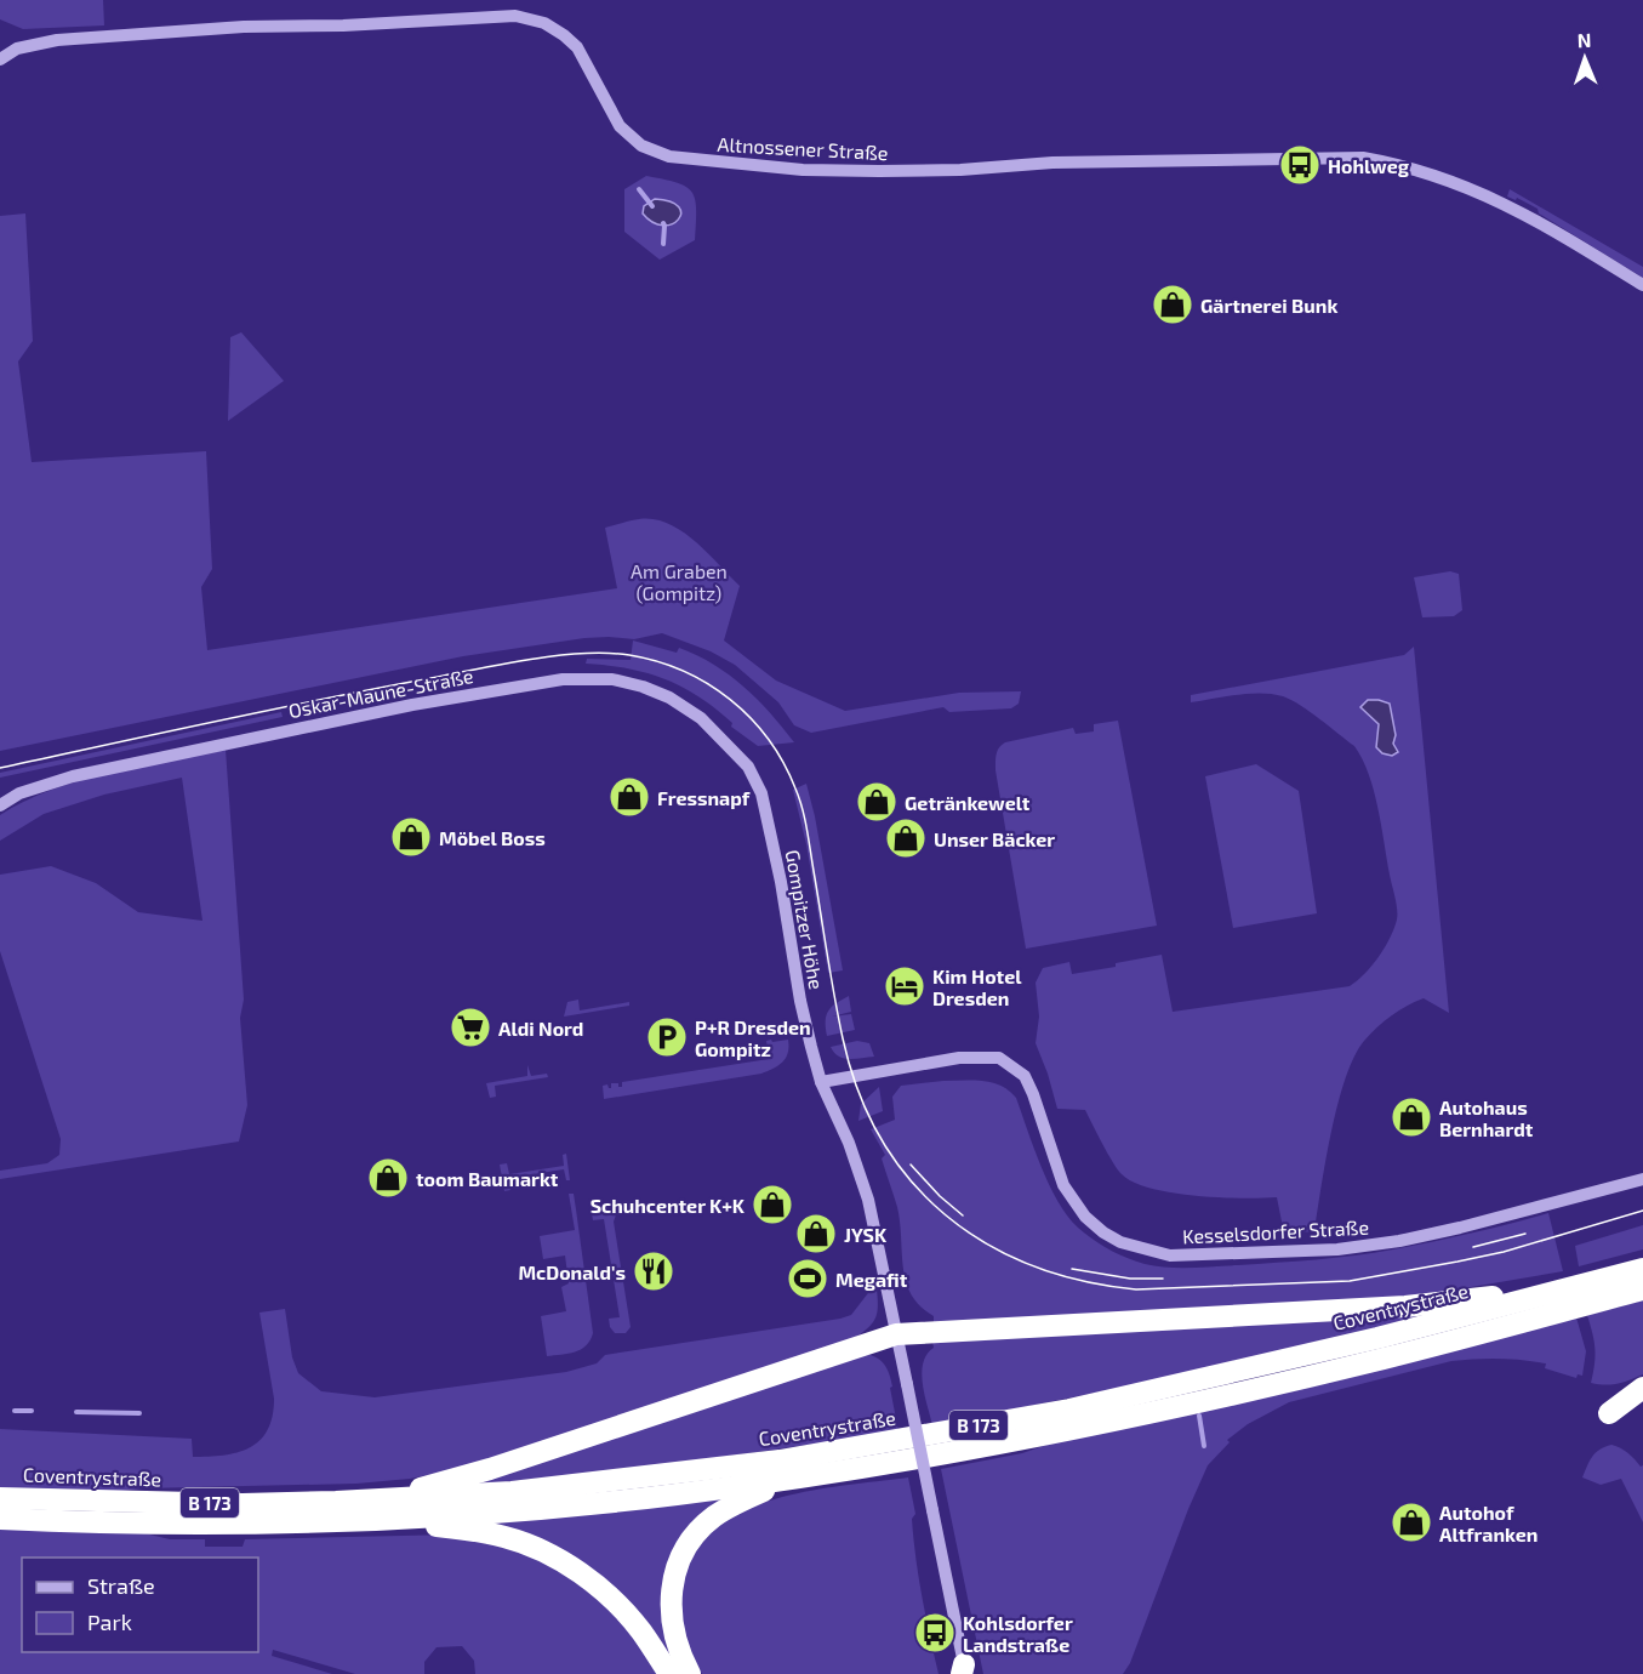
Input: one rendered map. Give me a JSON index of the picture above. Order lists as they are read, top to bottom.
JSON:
{
  "streets": {
    "highway": ["Coventrystraße", "B 173"],
    "street": [
      "Altnossener Straße",
      "Oskar-Maune-Straße",
      "Gompitzer Höhe",
      "Kesselsdorfer Straße"
    ]
  },
  "crossings": [
    ["Oskar-Maune-Straße", "Gompitzer Höhe"],
    ["Gompitzer Höhe", "Kesselsdorfer Straße"]
  ],
  "parks": ["Am Graben (Gompitz)"],
  "places": {
    "bus stop": ["Hohlweg", "Kohlsdorfer Landstraße"],
    "shop": [
      "Gärtnerei Bunk",
      "Fressnapf",
      "Getränkewelt",
      "Möbel Boss",
      "Unser Bäcker",
      "Autohaus Bernhardt",
      "toom Baumarkt",
      "Schuhcenter K+K",
      "JYSK",
      "Autohof Altfranken"
    ],
    "hotel": ["Kim Hotel Dresden"],
    "supermarket": ["Aldi Nord"],
    "parking": ["P+R Dresden Gompitz"],
    "restaurant": ["McDonald's"],
    "sports": ["Megafit"]
  },
  "legend": ["Straße", "Park"],
  "north": "top"
}
